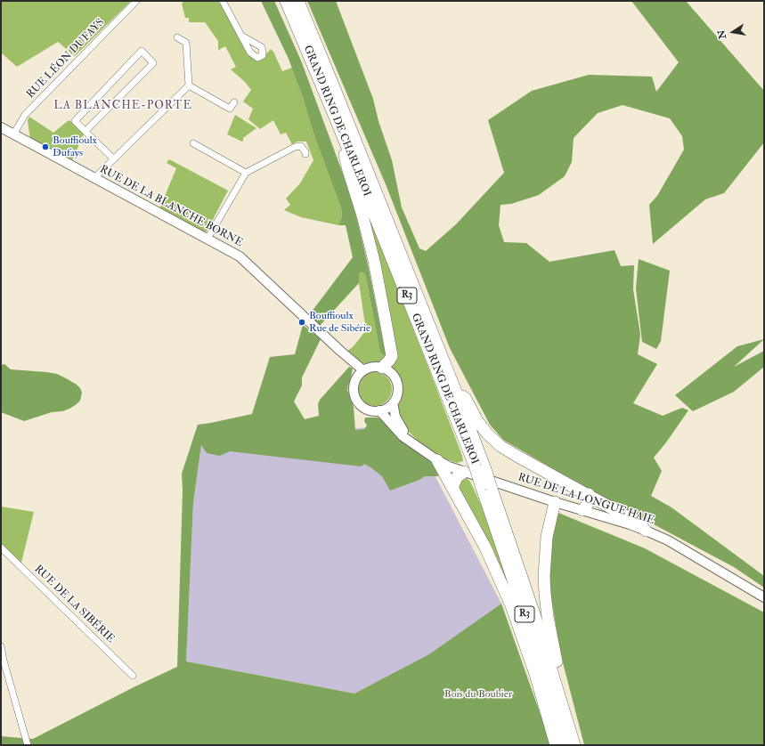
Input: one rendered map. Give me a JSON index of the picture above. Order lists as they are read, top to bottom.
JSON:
{
  "streets": {
    "highway": ["GRAND RING DE CHARLEROI", "R3"],
    "street": [
      "RUE LÉON DUFAYS",
      "RUE DE LA BLANCHE BORNE",
      "RUE DE LA LONGUE HAIE",
      "RUE DE LA SIBÉRIE"
    ]
  },
  "crossings": [
    ["RUE LÉON DUFAYS", "RUE DE LA BLANCHE BORNE"],
    ["RUE DE LA BLANCHE BORNE", "RUE DE LA LONGUE HAIE"]
  ],
  "districts": ["LA BLANCHE-PORTE"],
  "parks": ["Bois du Boubier"],
  "places": ["Bouffioulx Dufays", "Bouffioulx Rue de Sibérie"],
  "north": "left"
}
